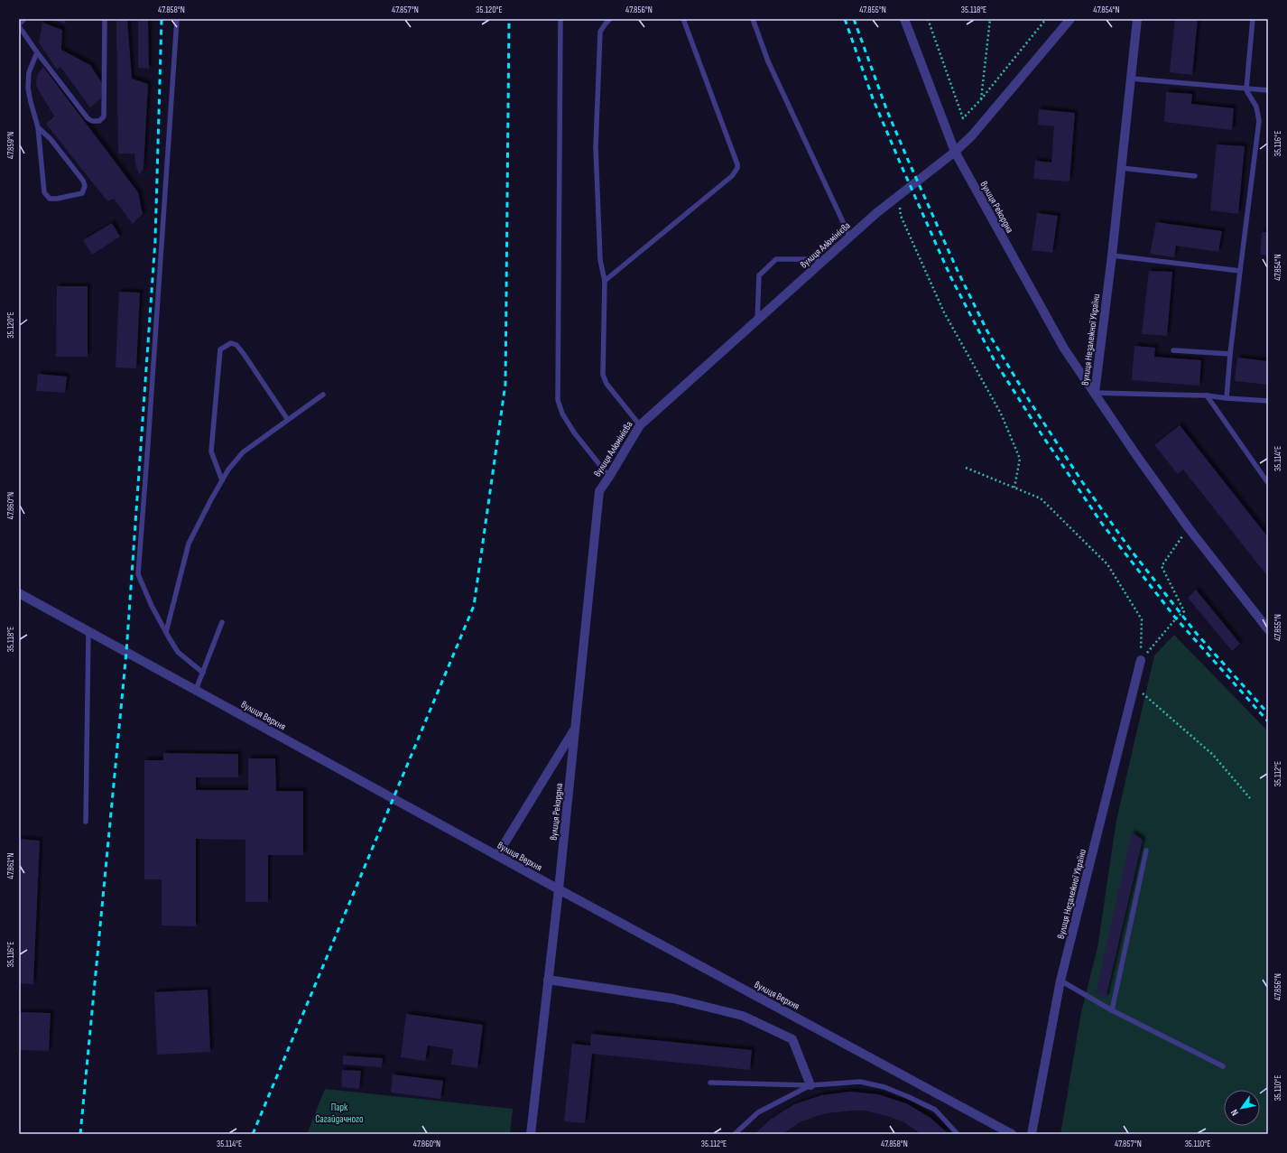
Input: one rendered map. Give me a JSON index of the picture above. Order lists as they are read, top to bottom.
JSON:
{
  "streets": {
    "street": [
      "вулиця Рекордна",
      "вулиця Алюмінієва",
      "вулиця Незалежної України",
      "вулиця Верхня"
    ]
  },
  "crossings": [
    ["вулиця Рекордна", "вулиця Алюмінієва"],
    ["вулиця Рекордна", "вулиця Незалежної України"],
    ["вулиця Рекордна", "вулиця Верхня"]
  ],
  "parks": ["Парк Сагайдачного"],
  "north": "bottom left",
  "coordinates": [
    "47.858°N",
    "47.857°N",
    "35.120°E",
    "47.856°N",
    "47.855°N",
    "35.118°E",
    "47.854°N",
    "35.116°E",
    "47.859°N",
    "35.114°E",
    "47.860°N",
    "35.112°E",
    "47.861°N",
    "35.110°E"
  ]
}
